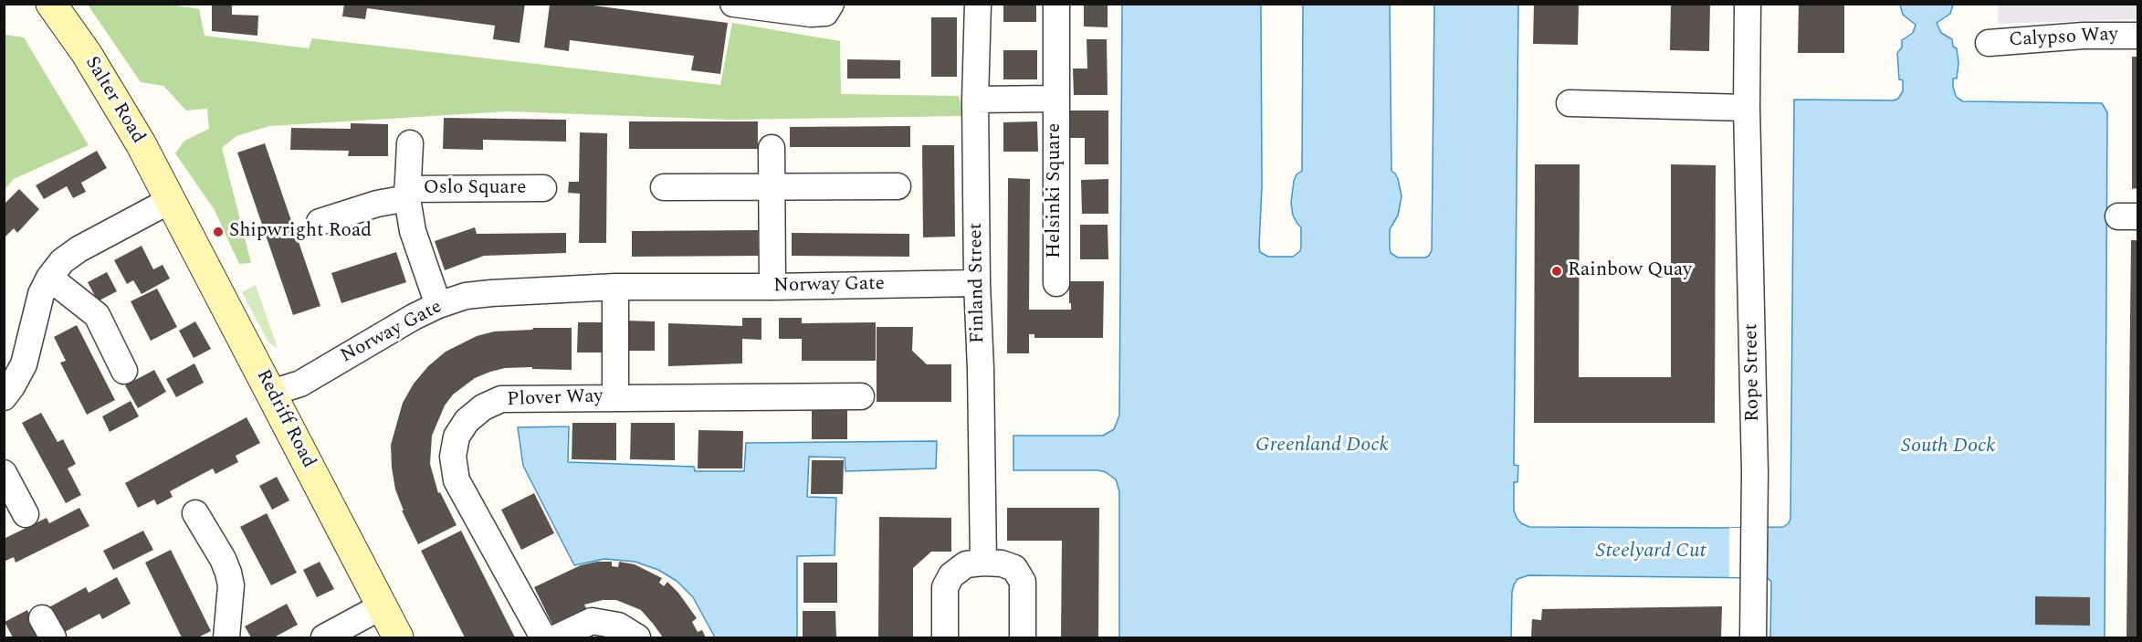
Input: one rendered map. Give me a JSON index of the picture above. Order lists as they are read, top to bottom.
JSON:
{
  "streets": {
    "main road": ["Salter Road", "Redriff Road"],
    "street": [
      "Calypso Way",
      "Oslo Square",
      "Helsinki Square",
      "Finland Street",
      "Norway Gate",
      "Rope Street",
      "Plover Way"
    ]
  },
  "crossings": [
    ["Salter Road", "Redriff Road"],
    ["Oslo Square", "Norway Gate"],
    ["Helsinki Square", "Finland Street"],
    ["Finland Street", "Norway Gate"],
    ["Norway Gate", "Redriff Road"]
  ],
  "water": ["Greenland Dock", "South Dock", "Steelyard Cut"],
  "places": ["Shipwright Road", "Rainbow Quay"]
}
